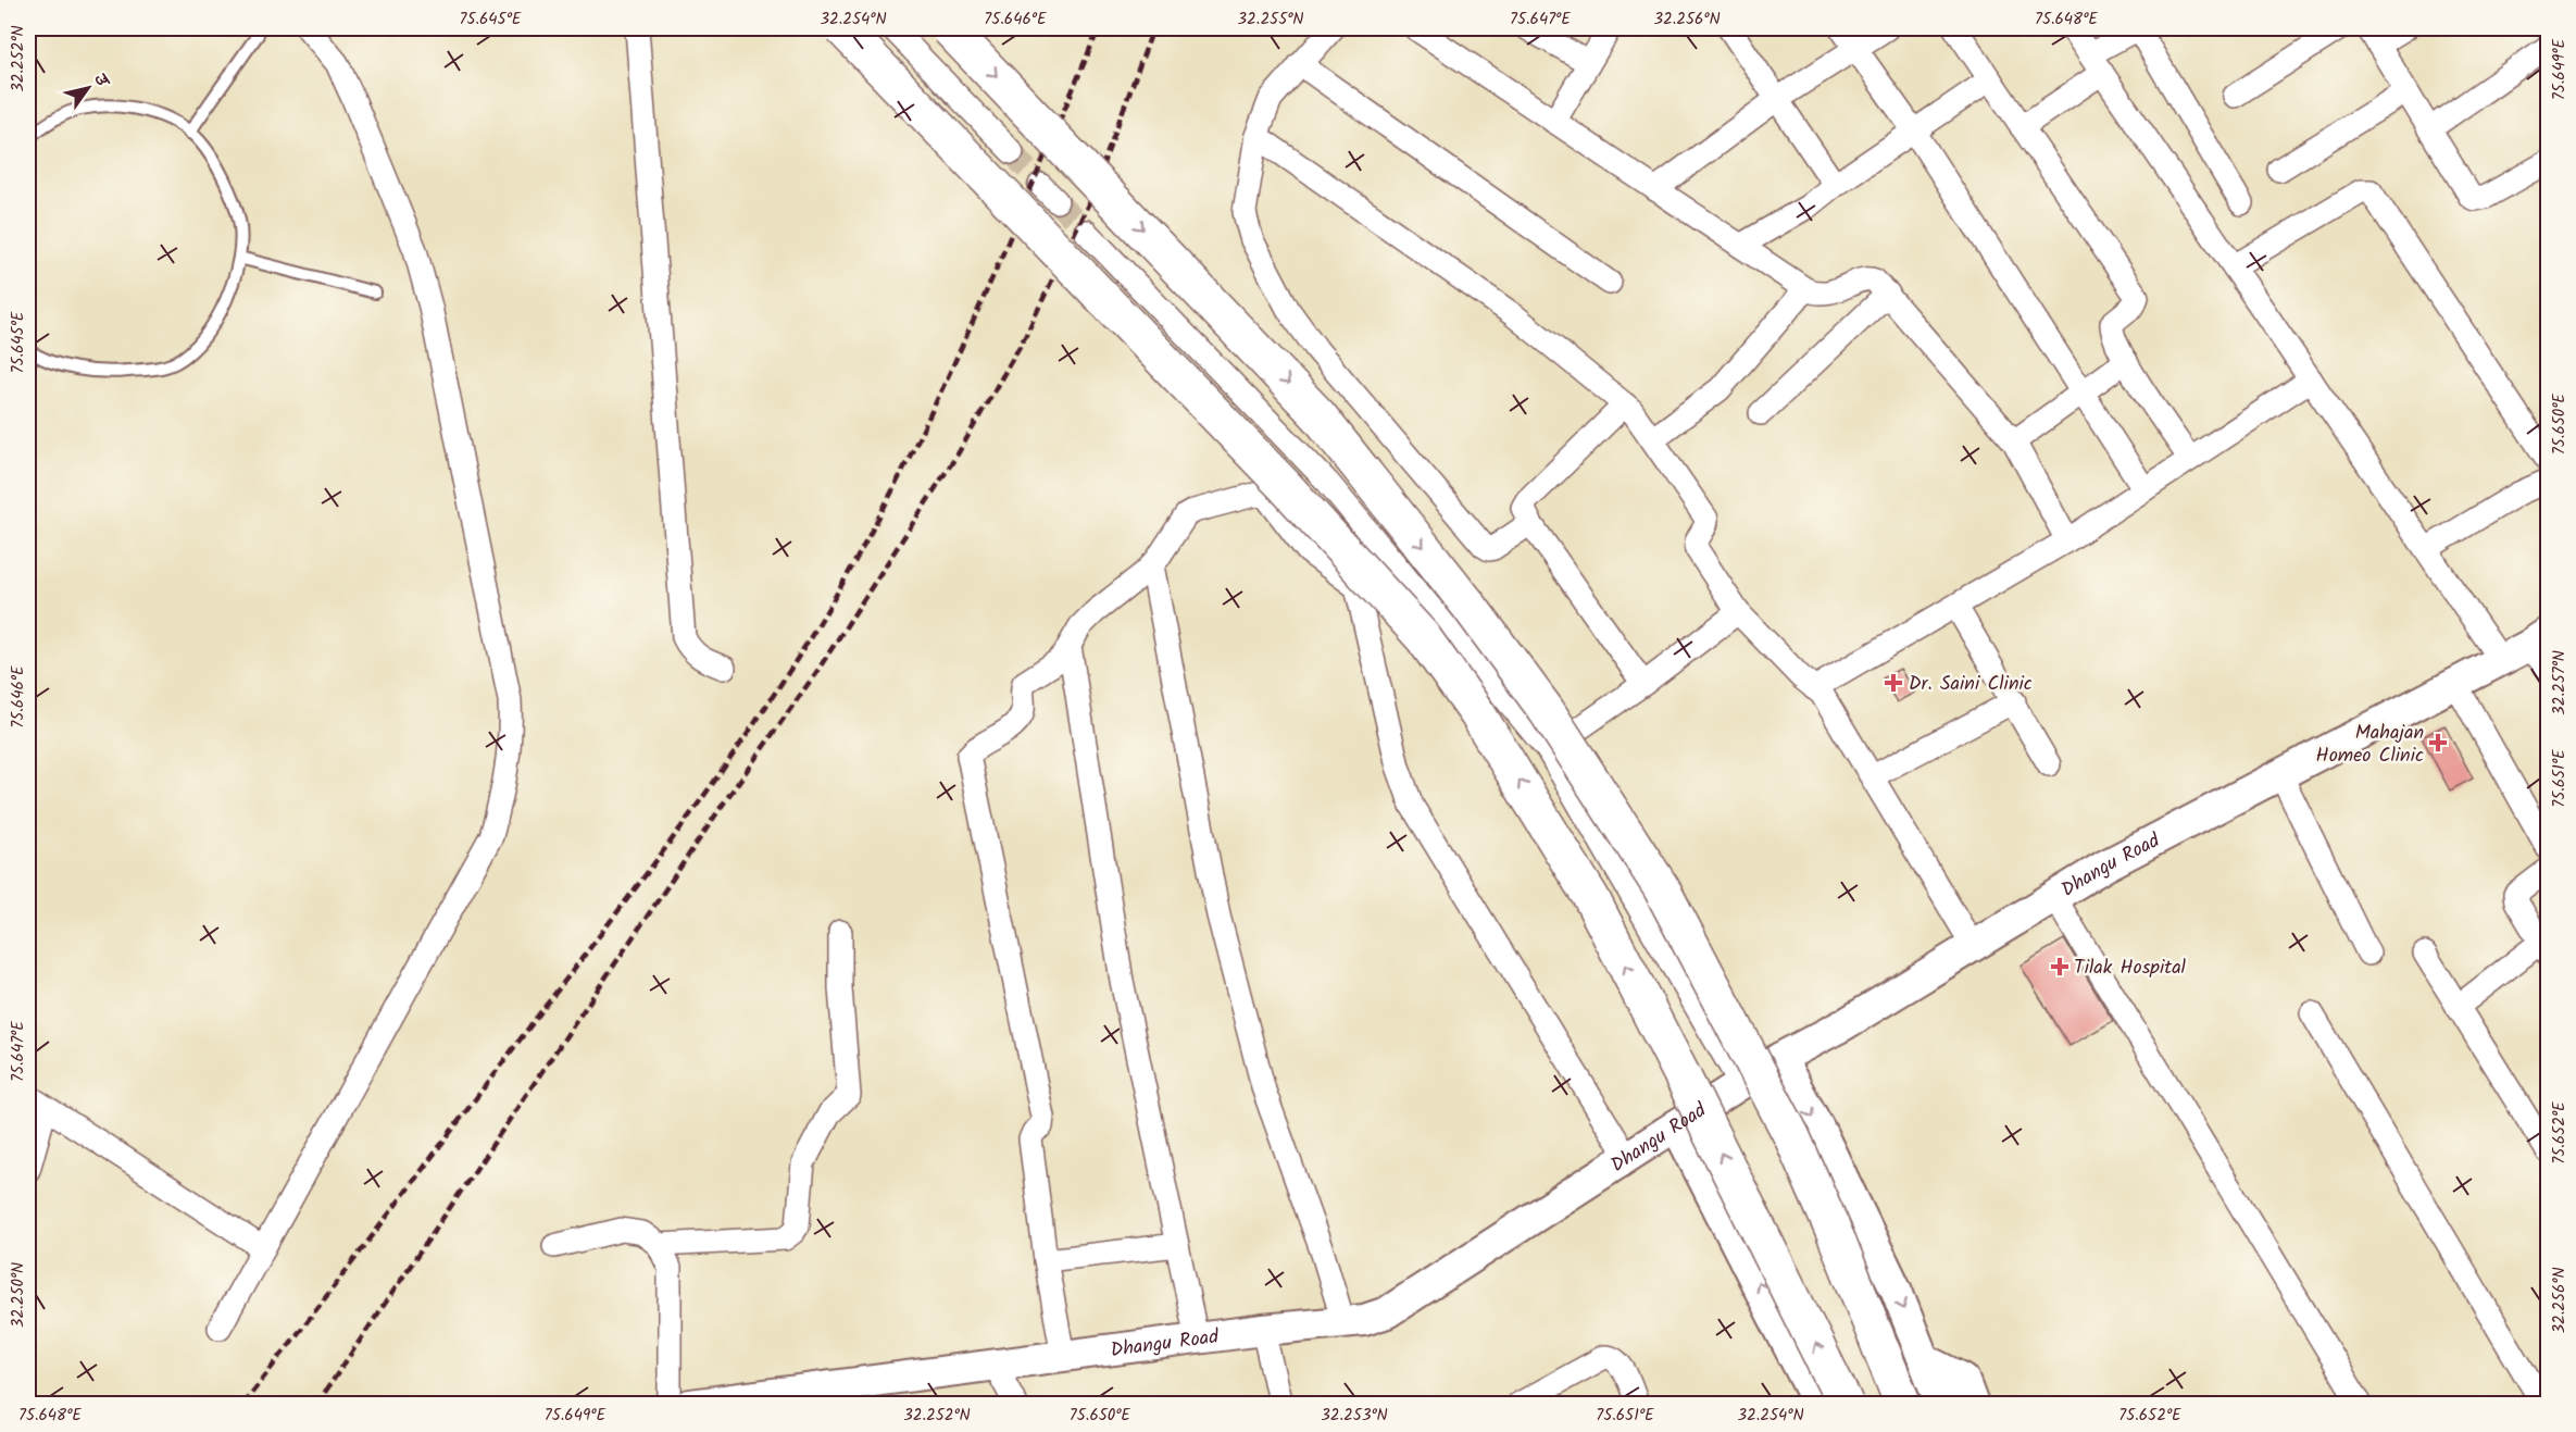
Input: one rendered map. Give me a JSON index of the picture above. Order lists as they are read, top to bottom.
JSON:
{
  "streets": {
    "street": ["Dhangu Road"]
  },
  "places": {
    "health": ["Dr. Saini Clinic", "Mahajan Homeo Clinic", "Tilak Hospital"]
  },
  "north": "top right",
  "coordinates": [
    "75.645°E",
    "32.254°N",
    "75.646°E",
    "32.255°N",
    "75.647°E",
    "32.256°N",
    "75.648°E",
    "32.252°N",
    "75.649°E",
    "75.650°E",
    "32.257°N",
    "75.651°E",
    "75.652°E",
    "32.250°N",
    "32.253°N"
  ]
}
